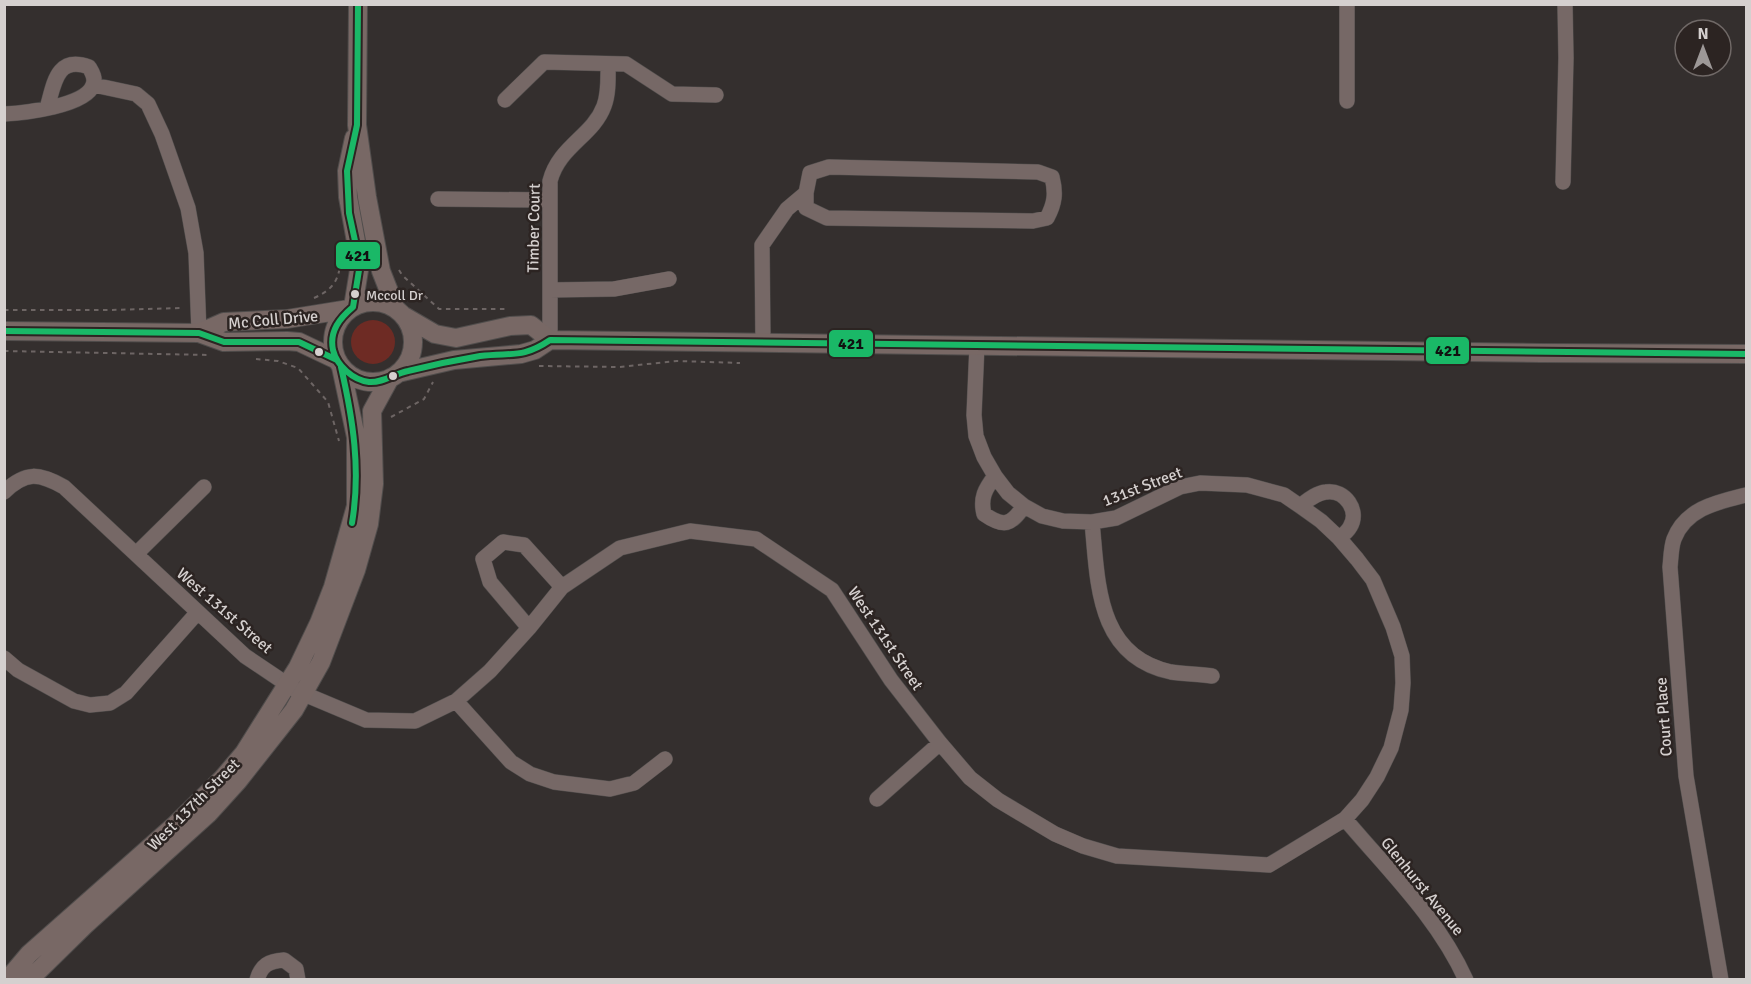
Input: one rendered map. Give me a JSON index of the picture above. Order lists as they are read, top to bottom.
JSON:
{
  "streets": {
    "main road": ["Mc Coll Drive", "West 137th Street"],
    "street": [
      "Timber Court",
      "131st Street",
      "West 131st Street",
      "Court Place",
      "Glenhurst Avenue"
    ]
  },
  "crossings": [
    ["131st Street", "West 131st Street"],
    ["131st Street", "Glenhurst Avenue"],
    ["West 131st Street", "West 137th Street"],
    ["West 131st Street", "Glenhurst Avenue"]
  ],
  "places": ["Mccoll Dr"],
  "lines": ["transit line 421"],
  "north": "top"
}
